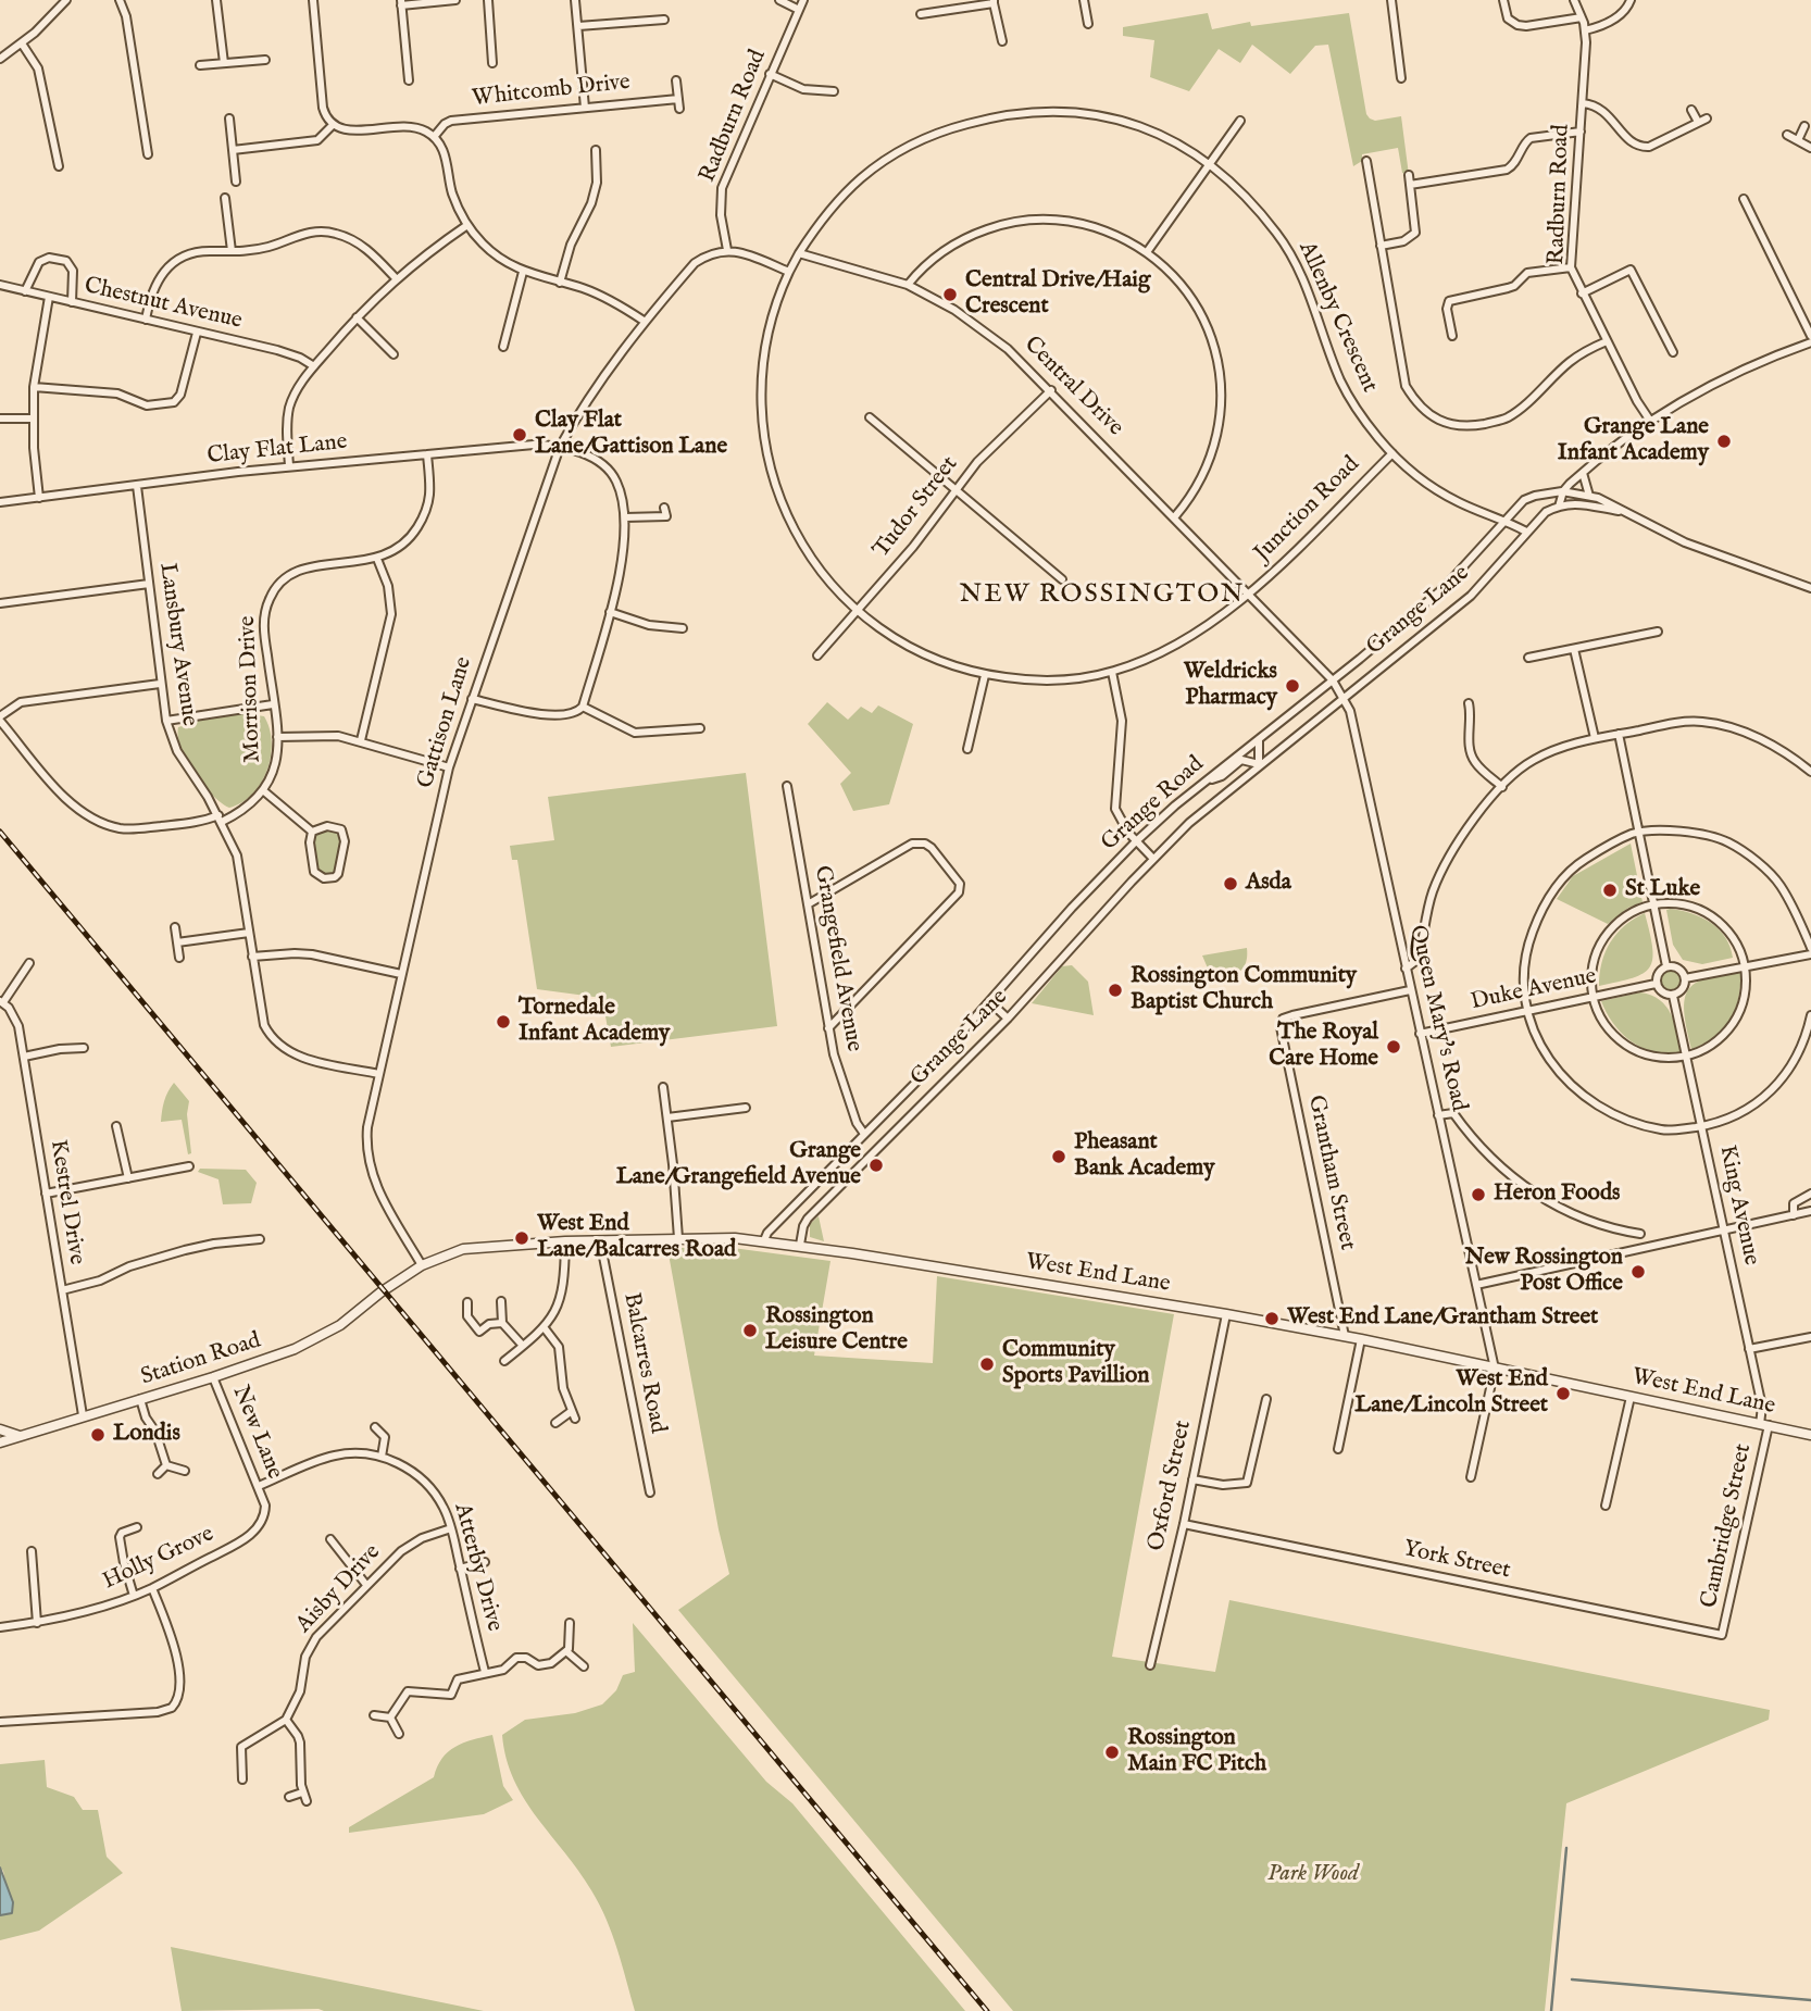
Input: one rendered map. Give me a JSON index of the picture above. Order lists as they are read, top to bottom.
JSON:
{
  "streets": {
    "street": [
      "Whitcomb Drive",
      "Radburn Road",
      "Chestnut Avenue",
      "Allenby Crescent",
      "Central Drive",
      "Clay Flat Lane",
      "Tudor Street",
      "Junction Road",
      "Grange Lane",
      "Lansbury Avenue",
      "Morrison Drive",
      "Gattison Lane",
      "Grange Road",
      "Grangefield Avenue",
      "Duke Avenue",
      "Queen Mary's Road",
      "Grantham Street",
      "Kestrel Drive",
      "King Avenue",
      "West End Lane",
      "Station Road",
      "Balcarres Road",
      "New Lane",
      "Oxford Street",
      "Cambridge Street",
      "Holly Grove",
      "York Street",
      "Atterby Drive",
      "Aisby Drive"
    ]
  },
  "crossings": [
    ["Radburn Road", "Gattison Lane"],
    ["Allenby Crescent", "Central Drive"],
    ["Allenby Crescent", "Junction Road"],
    ["Allenby Crescent", "Grange Lane"],
    ["Allenby Crescent", "Grange Road"],
    ["Central Drive", "Tudor Street"],
    ["Central Drive", "Junction Road"],
    ["Central Drive", "Grange Road"],
    ["Central Drive", "Queen Mary's Road"],
    ["Clay Flat Lane", "Lansbury Avenue"],
    ["Clay Flat Lane", "Morrison Drive"],
    ["Clay Flat Lane", "Gattison Lane"],
    ["Tudor Street", "Junction Road"],
    ["Grange Lane", "Grange Road"],
    ["Grange Lane", "Queen Mary's Road"],
    ["Grange Lane", "West End Lane"],
    ["Lansbury Avenue", "Morrison Drive"],
    ["Lansbury Avenue", "Gattison Lane"],
    ["Gattison Lane", "West End Lane"],
    ["Grange Road", "Grangefield Avenue"],
    ["Grange Road", "Queen Mary's Road"],
    ["Grange Road", "West End Lane"],
    ["Duke Avenue", "Queen Mary's Road"],
    ["Duke Avenue", "King Avenue"],
    ["Queen Mary's Road", "Grantham Street"],
    ["Queen Mary's Road", "West End Lane"],
    ["Grantham Street", "West End Lane"],
    ["Kestrel Drive", "Station Road"],
    ["King Avenue", "West End Lane"],
    ["King Avenue", "Cambridge Street"],
    ["West End Lane", "Station Road"],
    ["West End Lane", "Balcarres Road"],
    ["West End Lane", "Oxford Street"],
    ["West End Lane", "Cambridge Street"],
    ["Station Road", "New Lane"],
    ["New Lane", "Holly Grove"],
    ["New Lane", "Atterby Drive"],
    ["Oxford Street", "York Street"],
    ["Cambridge Street", "York Street"],
    ["Atterby Drive", "Aisby Drive"]
  ],
  "districts": ["NEW ROSSINGTON"],
  "parks": ["Park Wood"],
  "places": [
    "Central Drive/Haig Crescent",
    "Clay Flat Lane/Gattison Lane",
    "Grange Lane Infant Academy",
    "Weldricks Pharmacy",
    "Asda",
    "St Luke",
    "Rossington Community Baptist Church",
    "Tornedale Infant Academy",
    "The Royal Care Home",
    "Pheasant Bank Academy",
    "Grange Lane/Grangefield Avenue",
    "Heron Foods",
    "West End Lane/Balcarres Road",
    "New Rossington Post Office",
    "West End Lane/Grantham Street",
    "Rossington Leisure Centre",
    "Community Sports Pavillion",
    "West End Lane/Lincoln Street",
    "Londis",
    "Rossington Main FC Pitch"
  ]
}
